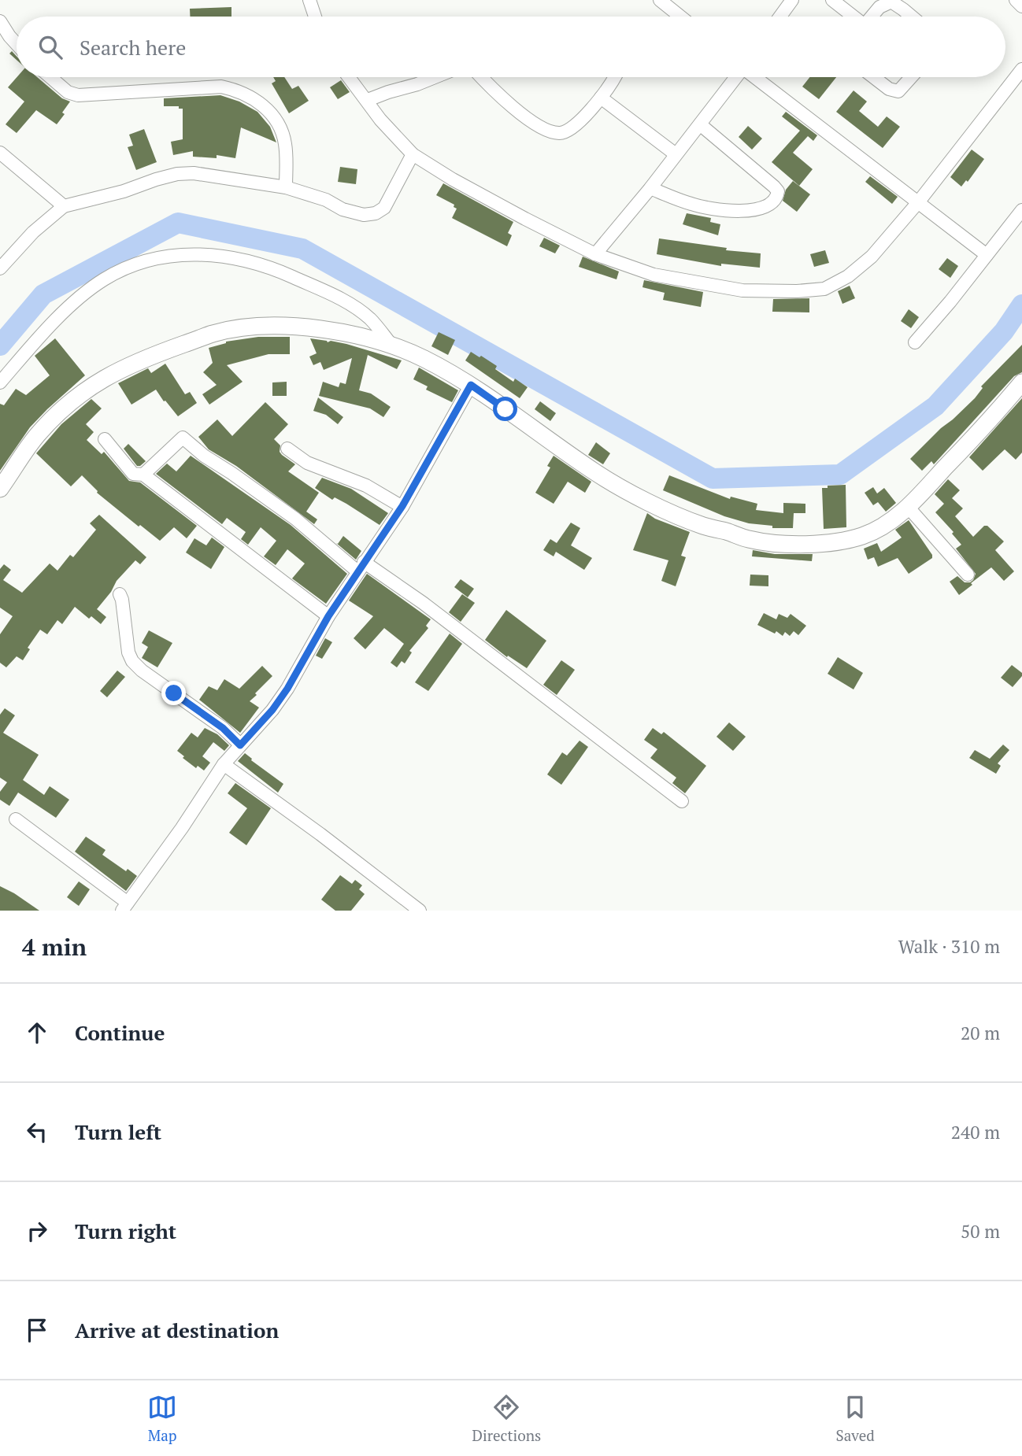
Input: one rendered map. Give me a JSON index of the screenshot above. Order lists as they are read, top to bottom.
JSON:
{
  "page": {
    "search": "Search here",
    "heading": ["4 min", "Walk · 310 m"],
    "list": [
      ["Continue", "20 m"],
      ["Turn left", "240 m"],
      ["Turn right", "50 m"],
      "Arrive at destination"
    ],
    "nav": ["Map", "Directions", "Saved"]
  }
}
